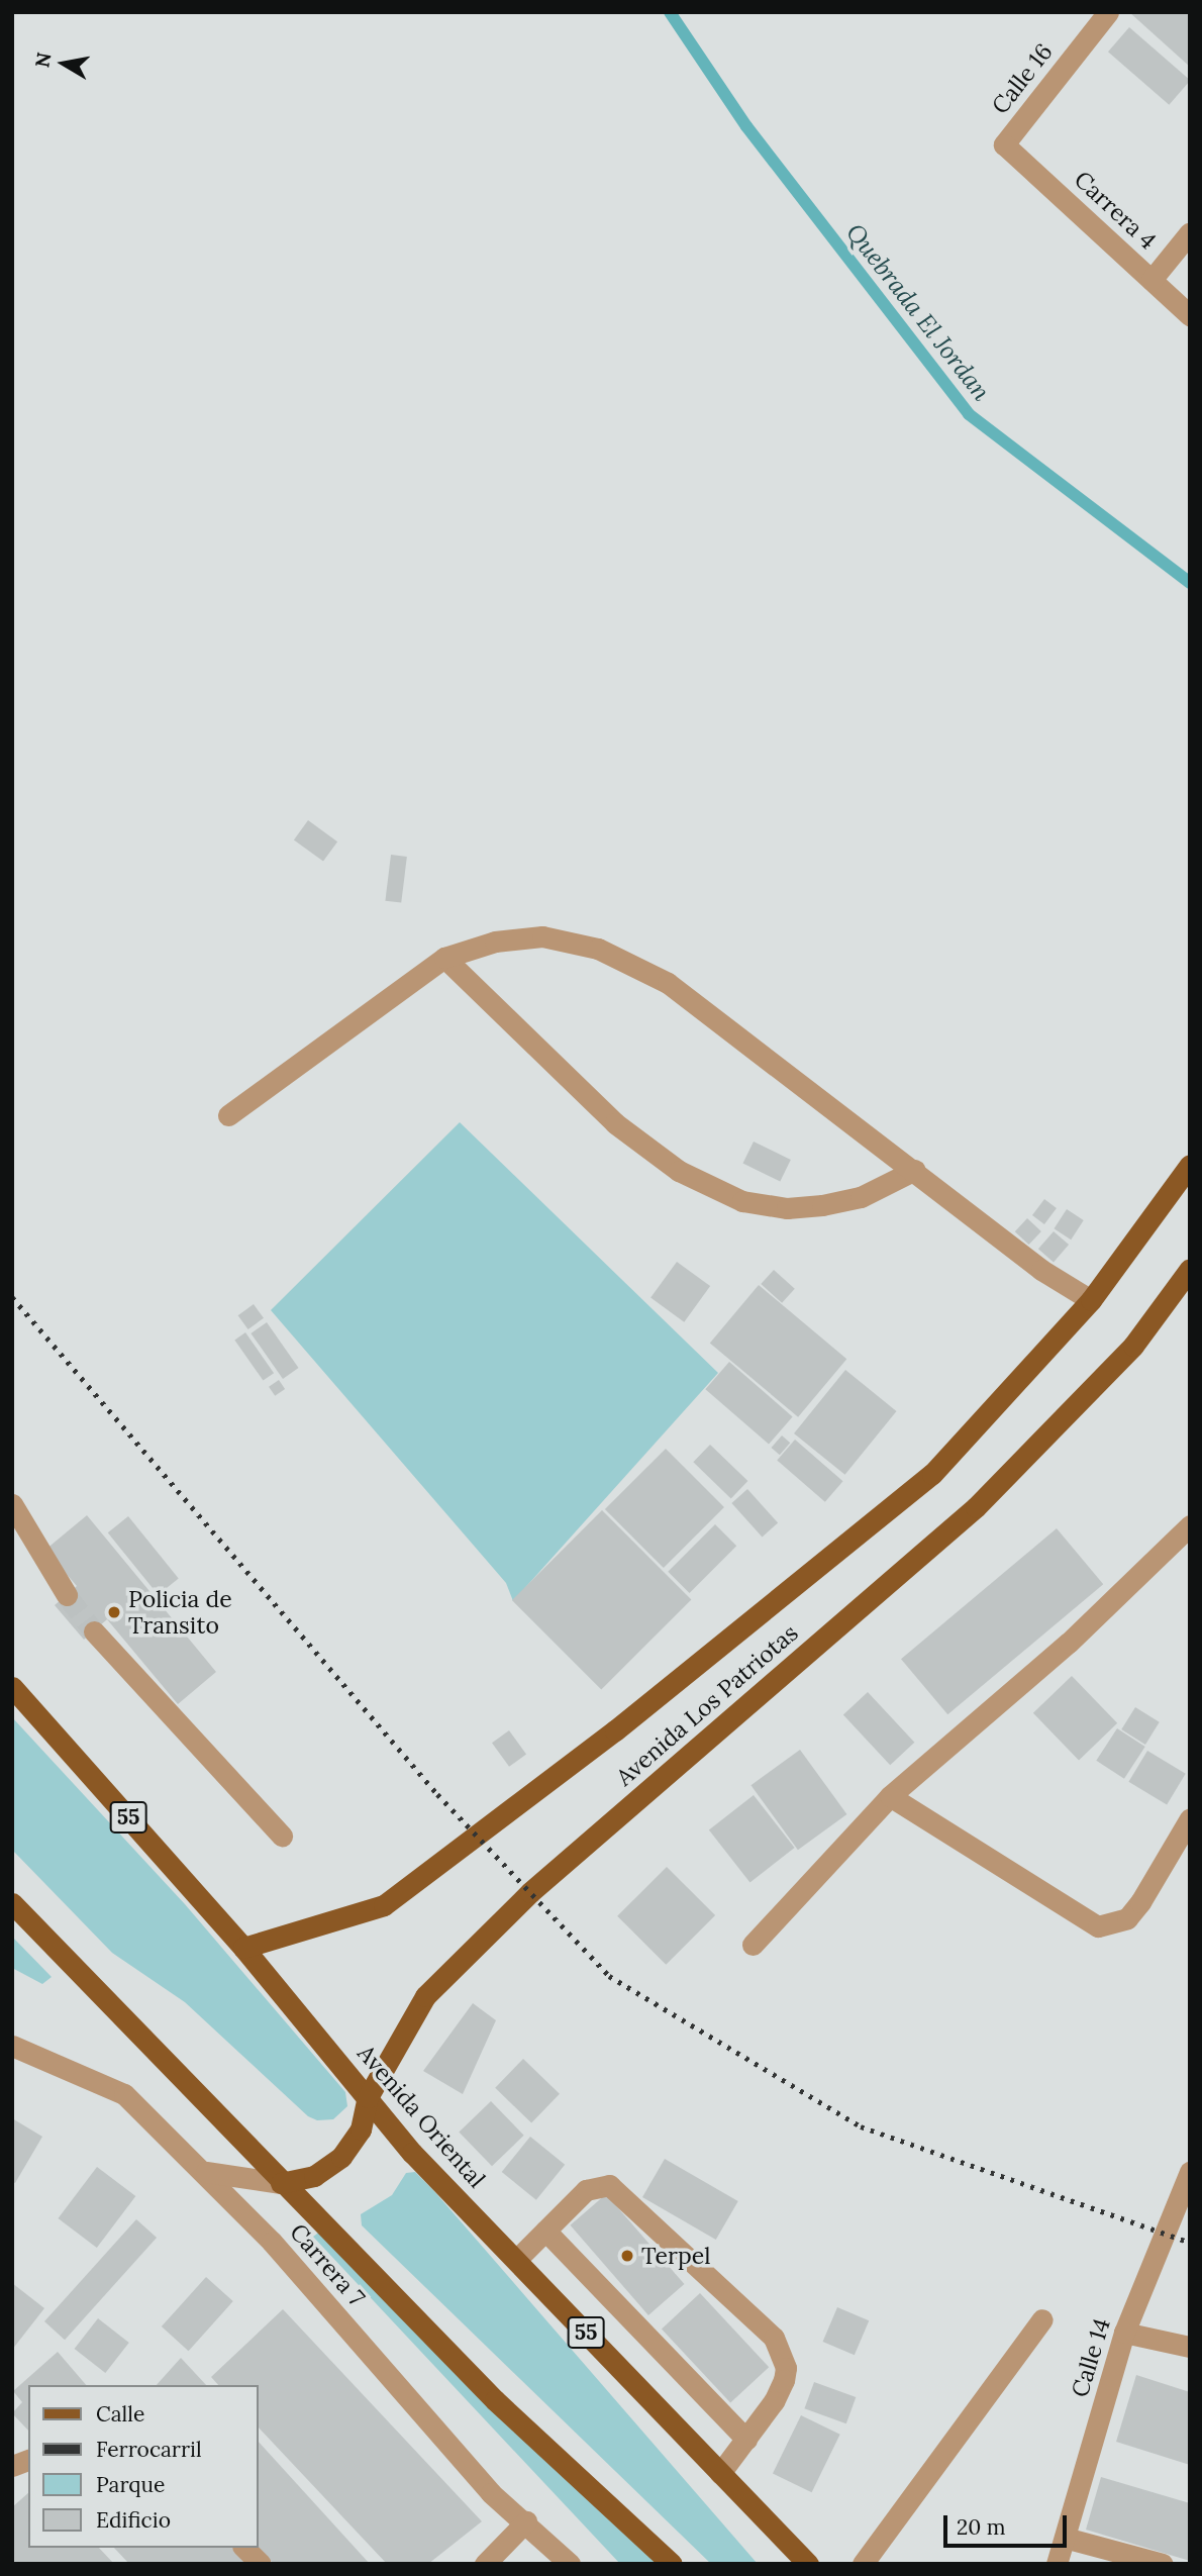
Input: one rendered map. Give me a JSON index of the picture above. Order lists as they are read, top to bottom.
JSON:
{
  "streets": {
    "main road": ["Avenida Los Patriotas", "55", "Avenida Oriental"],
    "street": [
      "Calle 16",
      "Carrera 4",
      "Carrera 7",
      "Calle 14"
    ]
  },
  "crossings": [
    ["Calle 16", "Carrera 4"],
    ["Avenida Los Patriotas", "Avenida Oriental"]
  ],
  "water": ["Quebrada El Jordan"],
  "places": ["Policia de Transito", "Terpel"],
  "legend": [
    "Calle",
    "Ferrocarril",
    "Parque",
    "Edificio"
  ],
  "scale_bar": "20 m",
  "north": "left"
}
